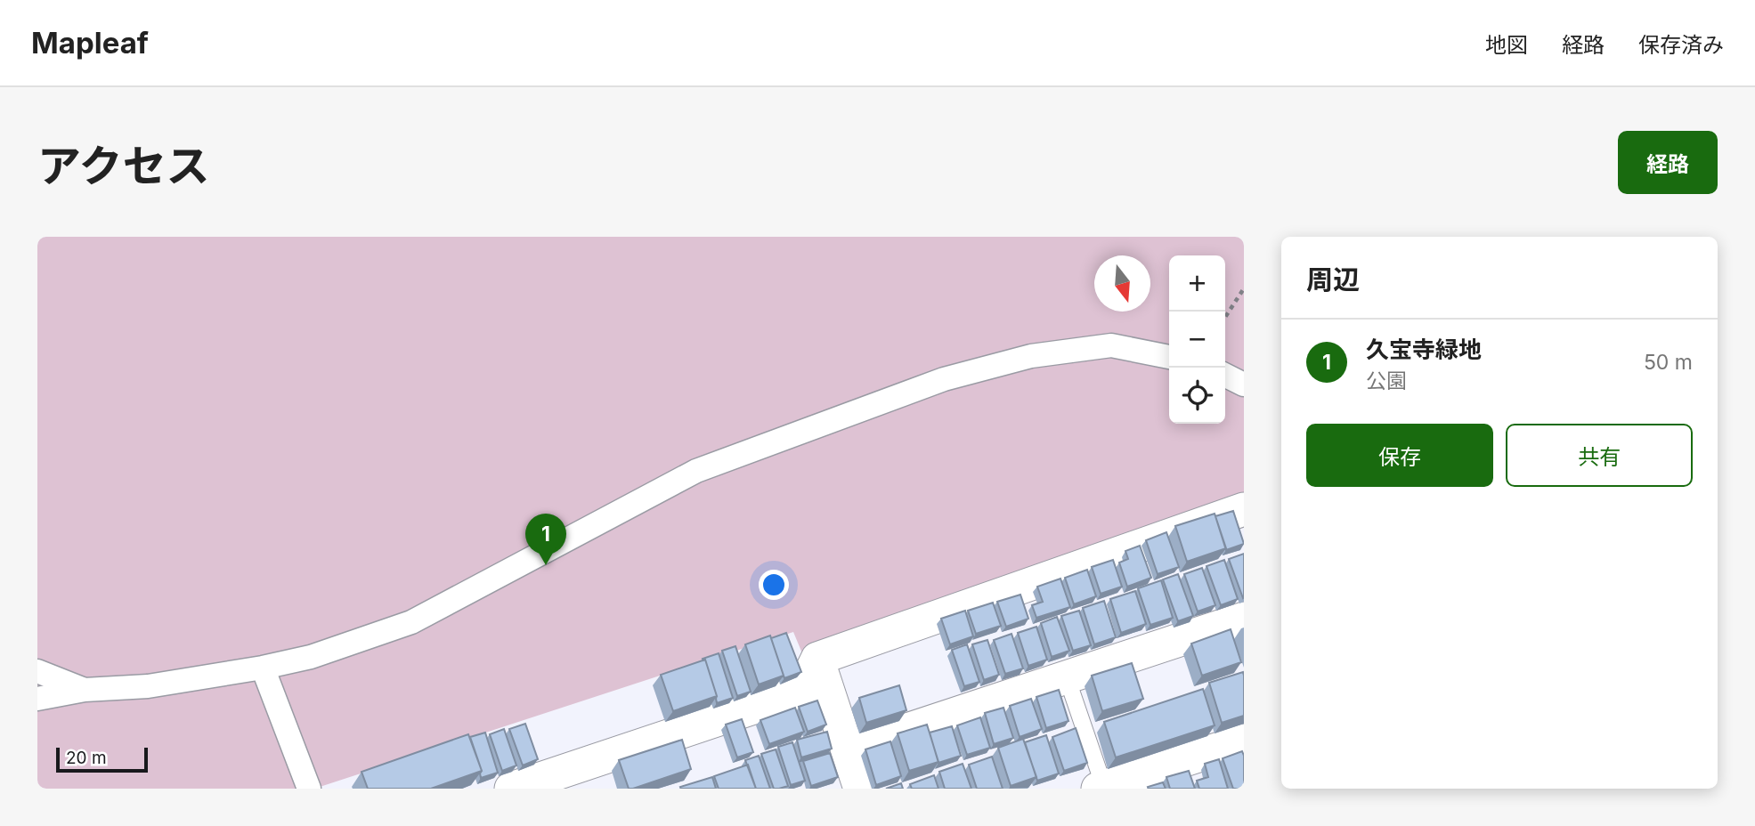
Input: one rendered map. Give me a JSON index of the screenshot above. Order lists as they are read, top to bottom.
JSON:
{
  "scale_bar": "20 m",
  "north": "bottom",
  "page": {
    "header": "Mapleaf",
    "nav": ["地図", "経路", "保存済み"],
    "title": "アクセス",
    "buttons": [
      "経路",
      ["保存", "共有"]
    ],
    "heading": "周辺",
    "map_buttons": ["+", "−"],
    "list": [
      {
        "mark": "1",
        "name": "久宝寺緑地",
        "note": "公園",
        "value": "50 m"
      }
    ],
    "pins": "1",
    "scale": "20 m"
  }
}
